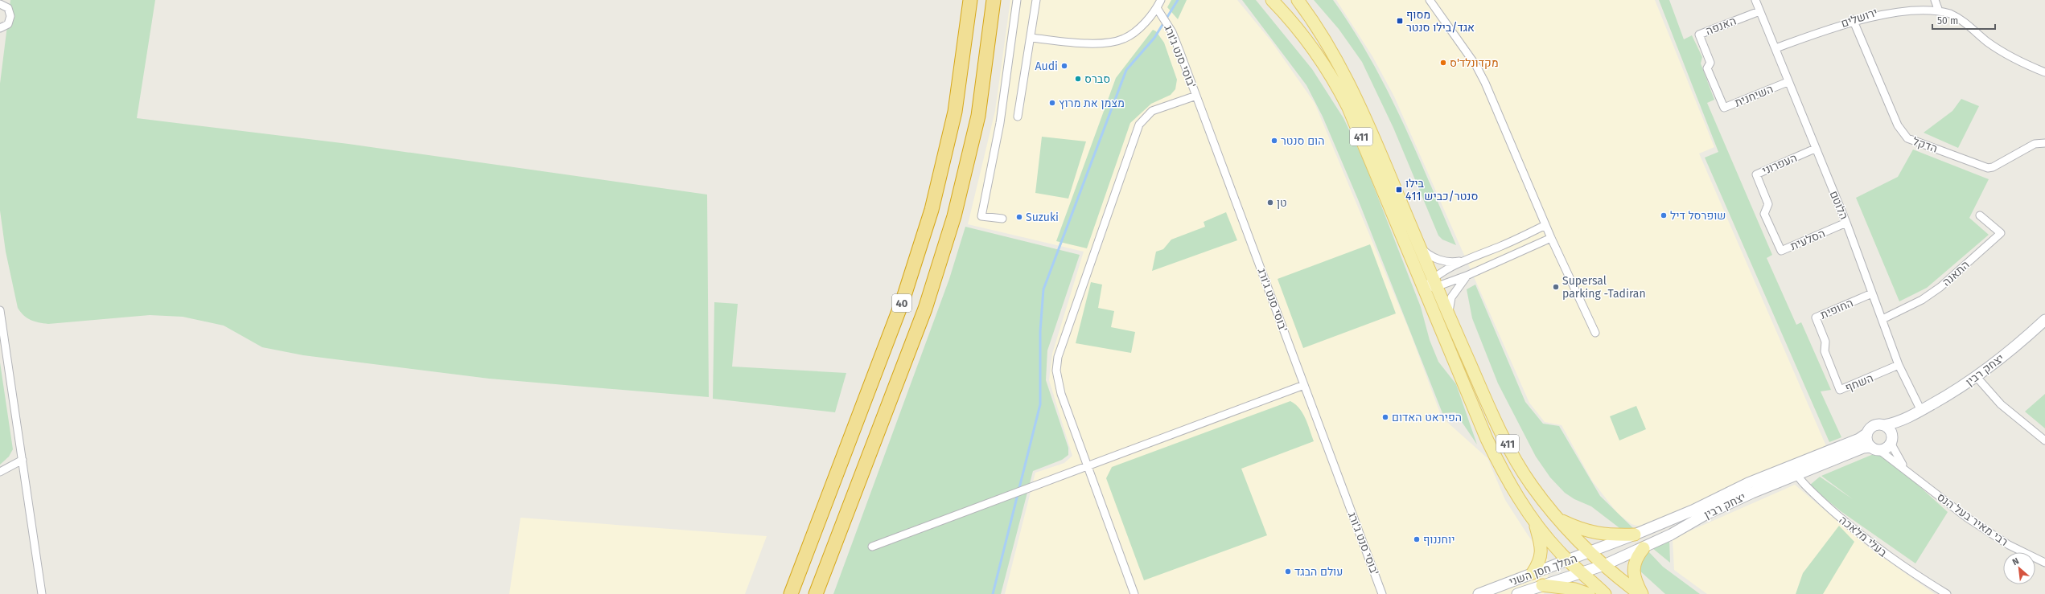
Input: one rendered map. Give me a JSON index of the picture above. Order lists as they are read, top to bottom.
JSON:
{
  "streets": {
    "highway": ["40"],
    "main road": ["411"],
    "street": [
      "ירושלים",
      "האנפה",
      "בוסי סנט ג'ורג'",
      "השיחנית",
      "הדקל",
      "העפרוני",
      "הלוטם",
      "הסלעית",
      "התאנה",
      "החופית",
      "יצחק רבין",
      "השחף",
      "רבי מאיר בעל הנס",
      "בעלי מלאכה",
      "המלך חסן השני"
    ]
  },
  "crossings": [
    ["ירושלים", "הדקל"],
    ["ירושלים", "הלוטם"],
    ["האנפה", "השיחנית"],
    ["האנפה", "הלוטם"],
    ["השיחנית", "הלוטם"],
    ["411", "יצחק רבין"],
    ["411", "המלך חסן השני"],
    ["העפרוני", "הלוטם"],
    ["העפרוני", "הסלעית"],
    ["הלוטם", "הסלעית"],
    ["הלוטם", "התאנה"],
    ["הלוטם", "החופית"],
    ["הלוטם", "יצחק רבין"],
    ["הלוטם", "השחף"],
    ["החופית", "השחף"],
    ["יצחק רבין", "רבי מאיר בעל הנס"],
    ["יצחק רבין", "בעלי מלאכה"],
    ["יצחק רבין", "המלך חסן השני"]
  ],
  "places": {
    "transit": ["מסוף אגד/בילו סנטר", "בילו סנטר/כביש 411"],
    "other": [
      "מקדונלד'ס",
      "Audi",
      "סברס",
      "מצמן את מרוץ",
      "הום סנטר",
      "טן",
      "שופרסל דיל",
      "Suzuki",
      "Supersal parking -Tadiran",
      "הפיראט האדום",
      "יוחננוף",
      "עולם הבגד"
    ]
  },
  "scale_bar": "50 m",
  "north": "top left"
}
